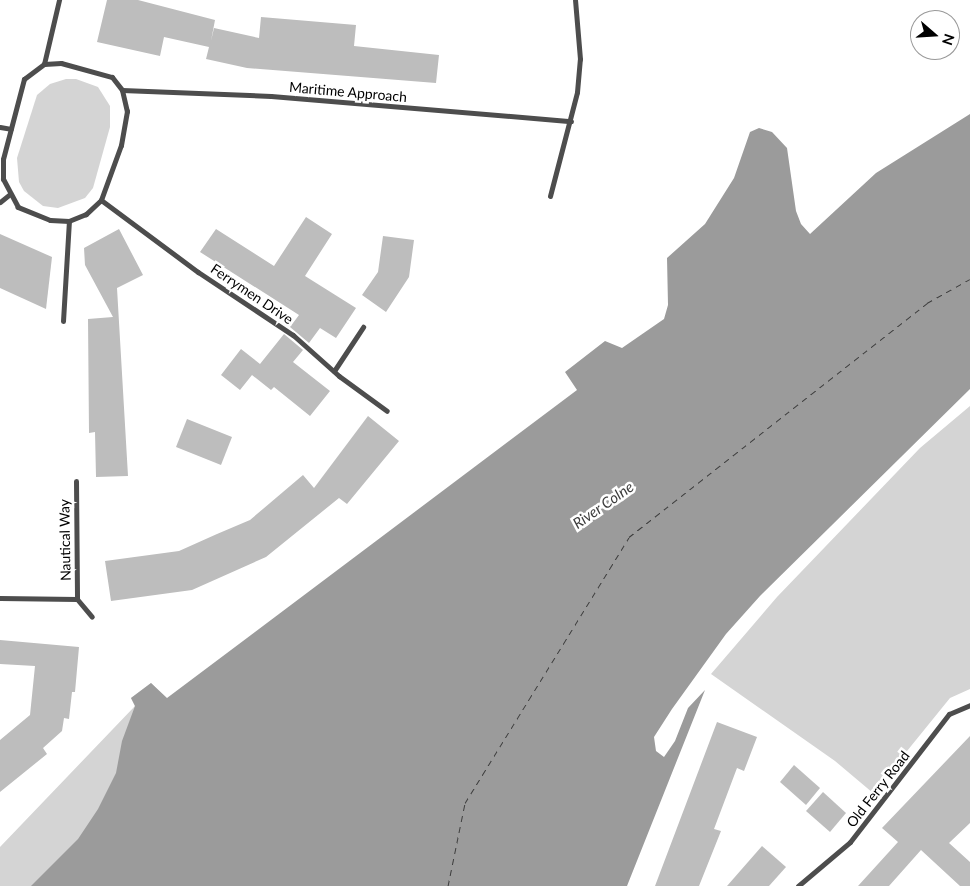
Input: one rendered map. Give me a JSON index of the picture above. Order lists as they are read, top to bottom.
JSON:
{
  "streets": {
    "street": [
      "Maritime Approach",
      "Ferrymen Drive",
      "Nautical Way",
      "Old Ferry Road"
    ]
  },
  "crossings": [
    ["Maritime Approach", "Ferrymen Drive"]
  ],
  "water": ["River Colne"],
  "north": "right"
}
